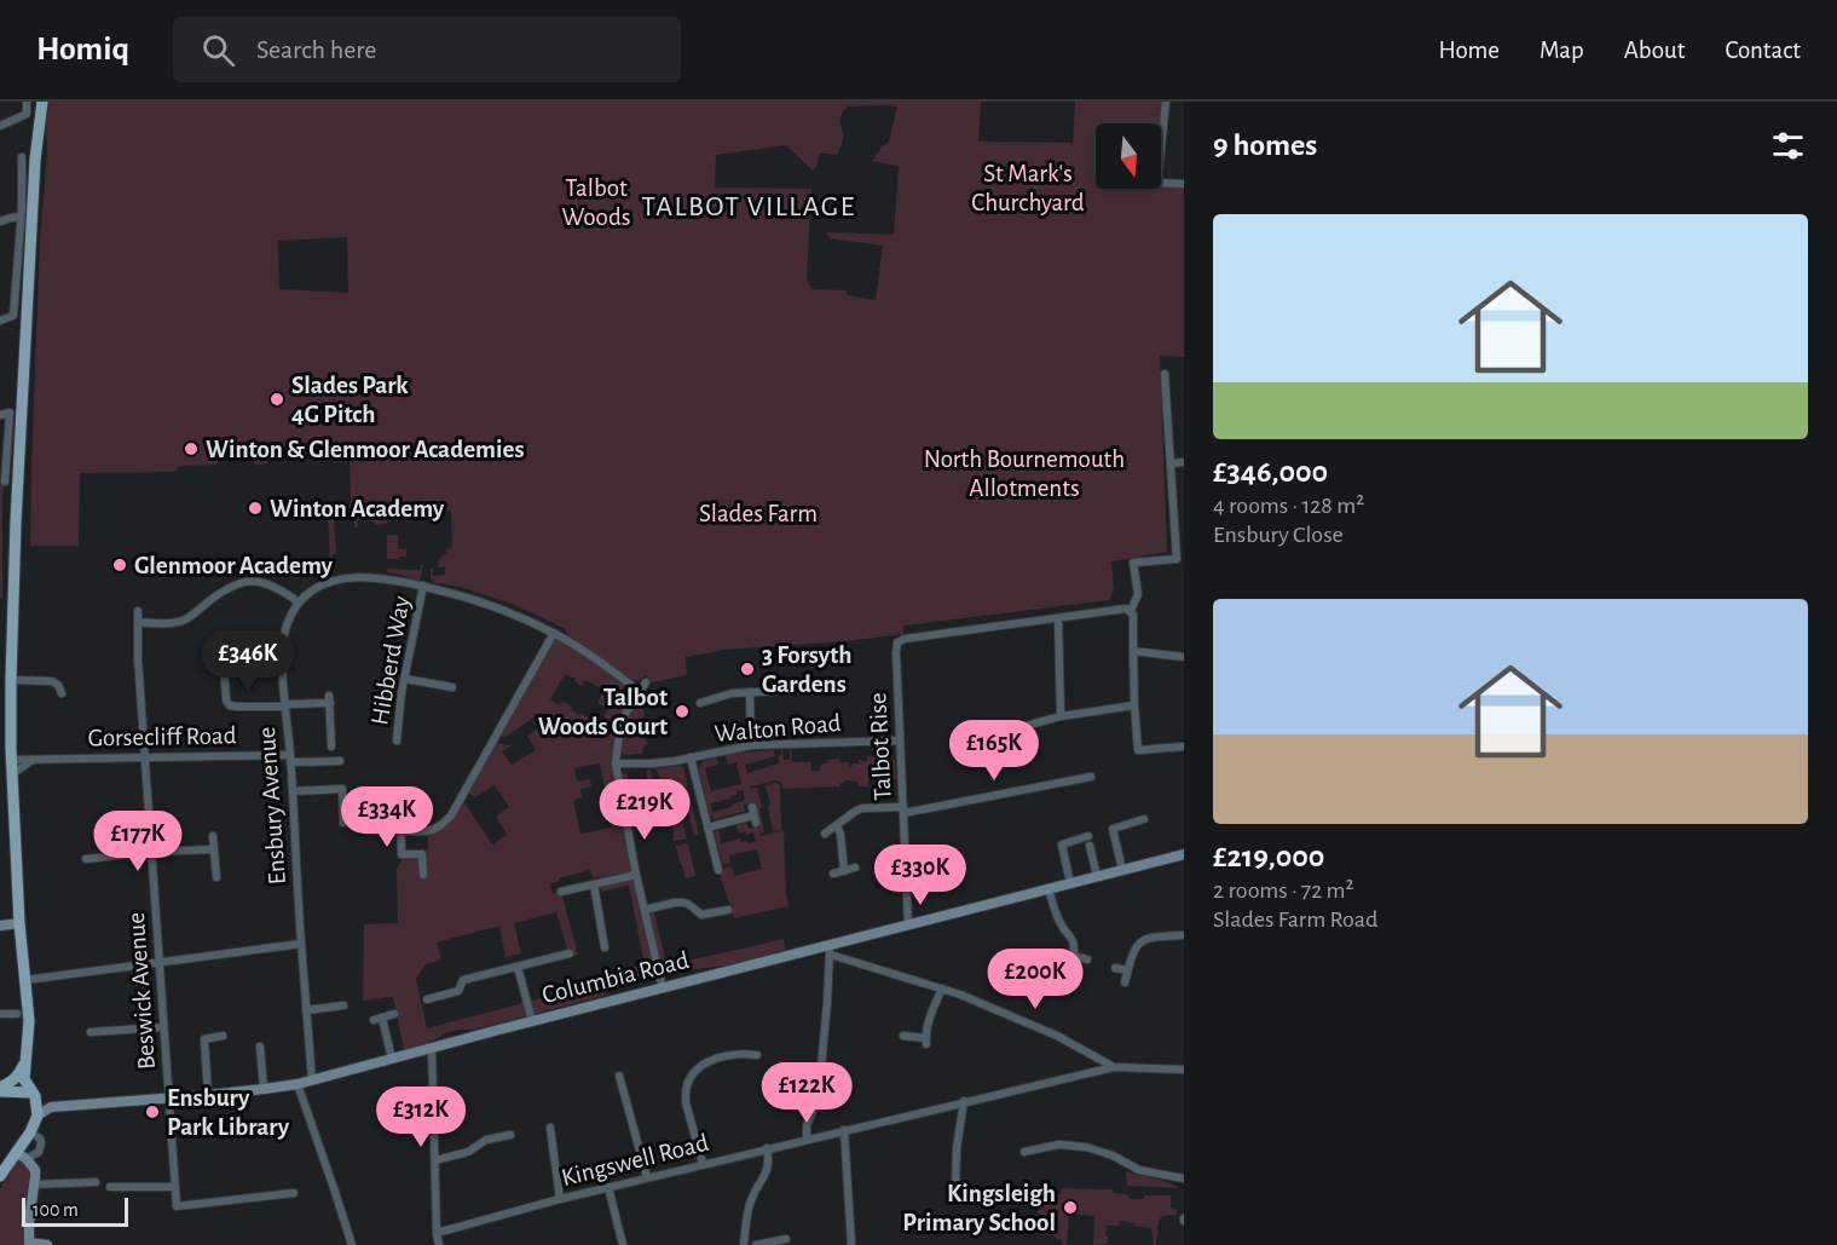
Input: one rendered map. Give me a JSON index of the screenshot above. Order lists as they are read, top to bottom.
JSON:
{
  "streets": {
    "street": [
      "Hibberd Way",
      "Walton Road",
      "Gorsecliff Road",
      "Talbot Rise",
      "Ensbury Avenue",
      "Columbia Road",
      "Beswick Avenue",
      "Kingswell Road"
    ]
  },
  "crossings": [
    ["Walton Road", "Talbot Rise"],
    ["Gorsecliff Road", "Ensbury Avenue"],
    ["Gorsecliff Road", "Beswick Avenue"],
    ["Talbot Rise", "Columbia Road"],
    ["Ensbury Avenue", "Columbia Road"],
    ["Columbia Road", "Beswick Avenue"]
  ],
  "districts": ["TALBOT VILLAGE"],
  "parks": [
    "St Mark's Churchyard",
    "Talbot Woods",
    "North Bournemouth Allotments",
    "Slades Farm"
  ],
  "places": [
    "Slades Park 4G Pitch",
    "Winton & Glenmoor Academies",
    "Winton Academy",
    "Glenmoor Academy",
    "3 Forsyth Gardens",
    "Talbot Woods Court",
    "Ensbury Park Library",
    "Kingsleigh Primary School"
  ],
  "scale_bar": "100 m",
  "north": "bottom",
  "page": {
    "header": "Homiq",
    "search": "Search here",
    "nav": [
      "Home",
      "Map",
      "About",
      "Contact"
    ],
    "heading": "9 homes",
    "list": [
      {
        "name": "£346,000",
        "note": "4 rooms · 128 m² · Ensbury Close"
      },
      {
        "name": "£219,000",
        "note": "2 rooms · 72 m² · Slades Farm Road"
      }
    ],
    "price": [
      "£346K",
      "£165K",
      "£219K",
      "£334K",
      "£177K",
      "£330K",
      "£200K",
      "£122K",
      "£312K"
    ],
    "scale": "100 m"
  }
}
